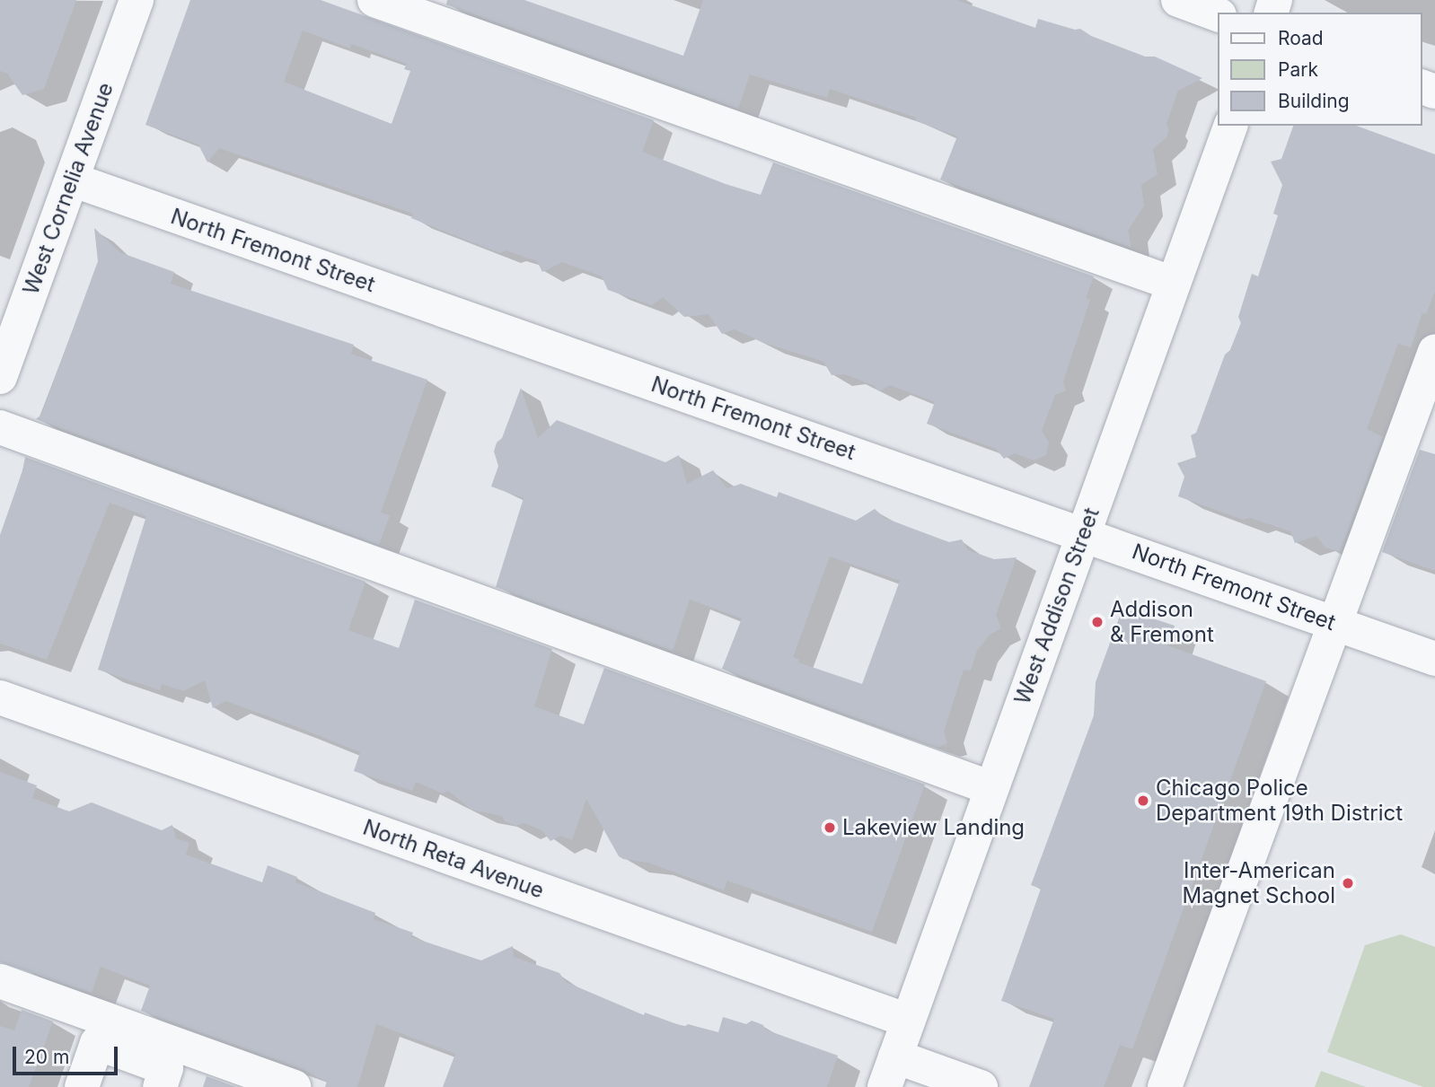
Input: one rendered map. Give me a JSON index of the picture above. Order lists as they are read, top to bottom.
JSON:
{
  "streets": {
    "street": [
      "West Cornelia Avenue",
      "North Fremont Street",
      "West Addison Street",
      "North Reta Avenue"
    ]
  },
  "crossings": [
    ["West Cornelia Avenue", "North Fremont Street"],
    ["North Fremont Street", "West Addison Street"],
    ["West Addison Street", "North Reta Avenue"]
  ],
  "places": [
    "Addison & Fremont",
    "Chicago Police Department 19th District",
    "Lakeview Landing",
    "Inter-American Magnet School"
  ],
  "legend": ["Road", "Park", "Building"],
  "scale_bar": "20 m"
}
